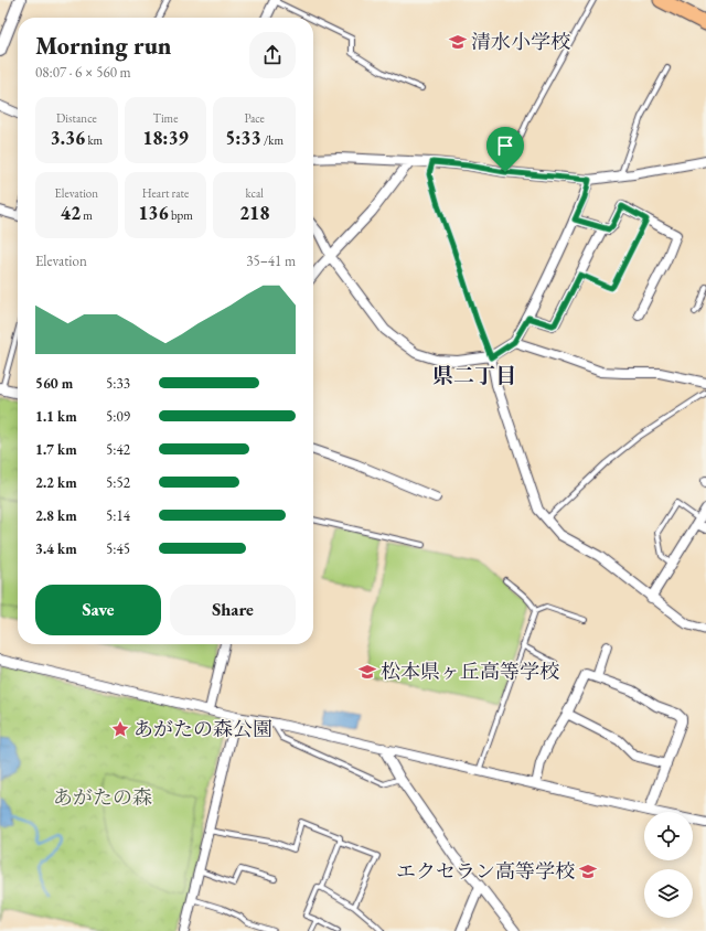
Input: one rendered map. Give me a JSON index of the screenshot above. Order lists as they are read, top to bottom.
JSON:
{
  "districts": ["県二丁目"],
  "parks": ["あがたの森"],
  "places": {
    "school or university": ["清水小学校", "松本県ヶ丘高等学校", "エクセラン高等学校"],
    "place": ["あがたの森公園"]
  },
  "page": {
    "heading": ["Morning run", "08:07 · 6 × 560 m"],
    "stats": [
      ["Distance", "3.36 km"],
      ["Time", "18:39"],
      ["Pace", "5:33 /km"],
      ["Elevation", "42 m"],
      ["Heart rate", "136 bpm"],
      ["kcal", "218"]
    ],
    "chart": ["Elevation", "35–41 m"],
    "list": [
      {
        "name": "560 m",
        "note": "5:33"
      },
      {
        "name": "1.1 km",
        "note": "5:09"
      },
      {
        "name": "1.7 km",
        "note": "5:42"
      },
      {
        "name": "2.2 km",
        "note": "5:52"
      },
      {
        "name": "2.8 km",
        "note": "5:14"
      },
      {
        "name": "3.4 km",
        "note": "5:45"
      }
    ],
    "buttons": ["Save", "Share"]
  }
}
